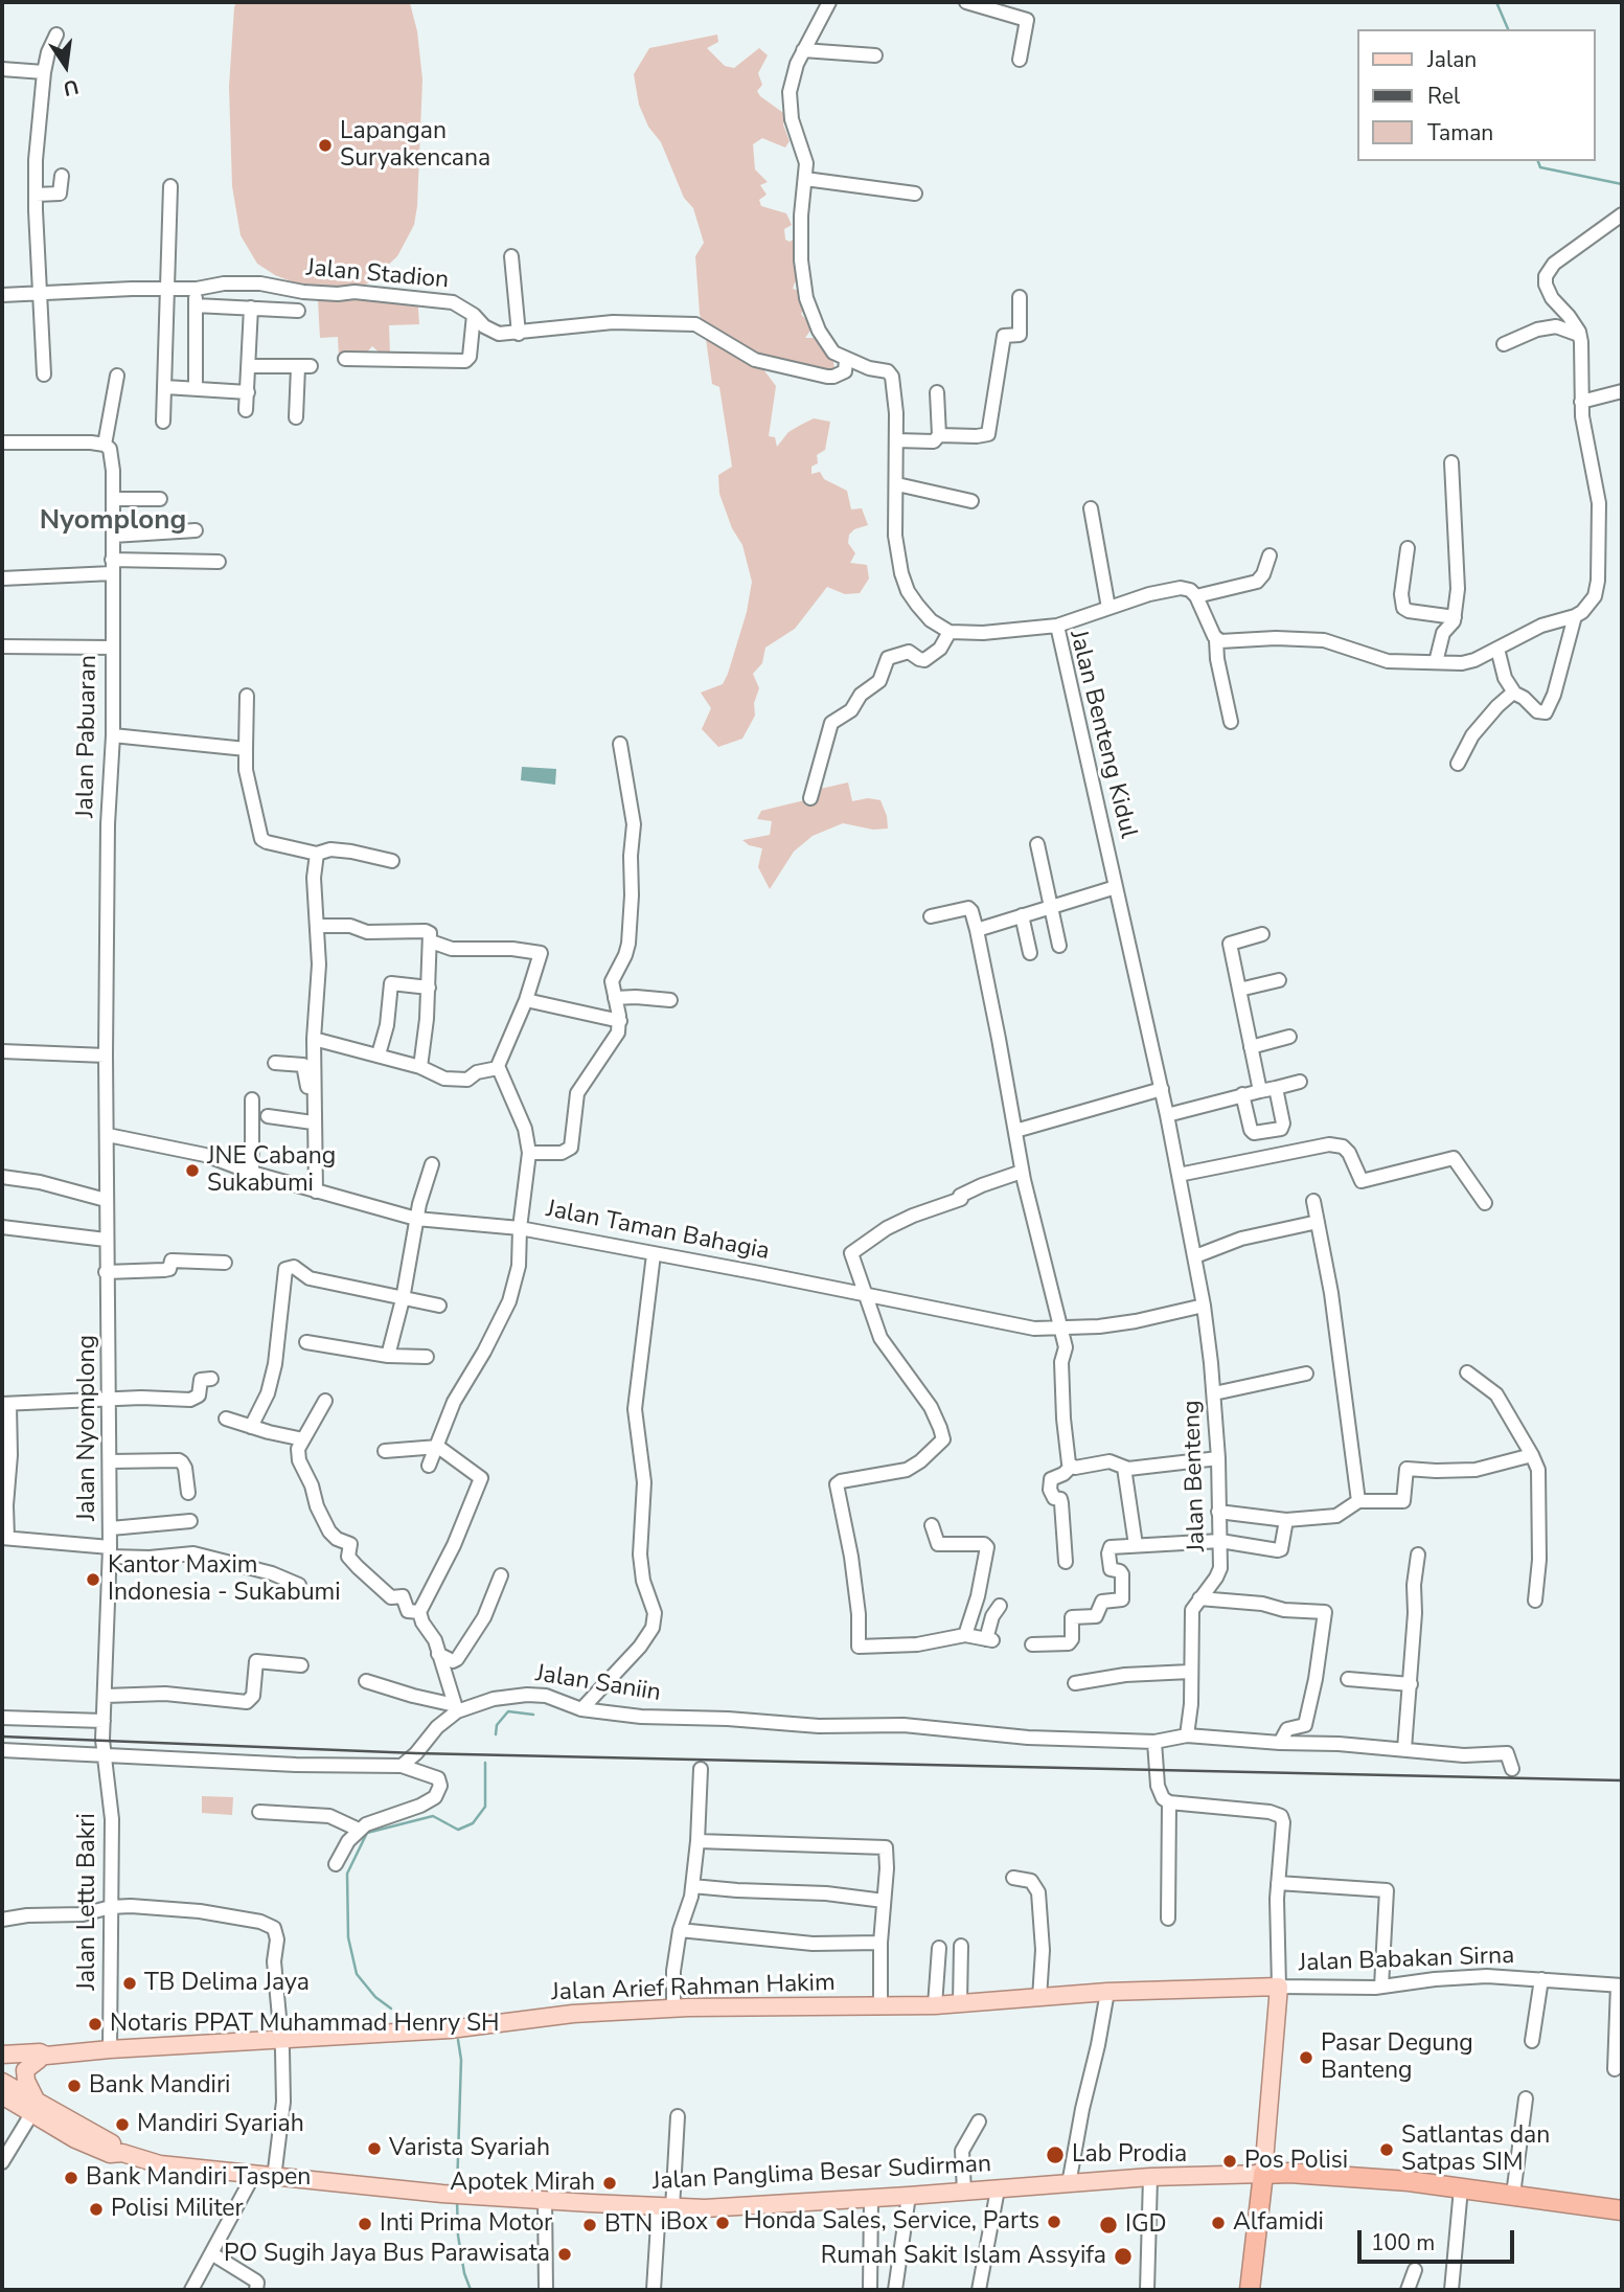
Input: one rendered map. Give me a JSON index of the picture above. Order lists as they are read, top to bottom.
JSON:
{
  "streets": {
    "main road": ["Jalan Arief Rahman Hakim", "Jalan Panglima Besar Sudirman"],
    "street": [
      "Jalan Stadion",
      "Jalan Benteng Kidul",
      "Jalan Pabuaran",
      "Jalan Taman Bahagia",
      "Jalan Nyomplong",
      "Jalan Benteng",
      "Jalan Saniin",
      "Jalan Lettu Bakri",
      "Jalan Babakan Sirna"
    ]
  },
  "crossings": [
    ["Jalan Benteng Kidul", "Jalan Taman Bahagia"],
    ["Jalan Benteng Kidul", "Jalan Benteng"],
    ["Jalan Pabuaran", "Jalan Taman Bahagia"],
    ["Jalan Pabuaran", "Jalan Nyomplong"],
    ["Jalan Taman Bahagia", "Jalan Nyomplong"],
    ["Jalan Taman Bahagia", "Jalan Benteng"],
    ["Jalan Nyomplong", "Jalan Lettu Bakri"],
    ["Jalan Lettu Bakri", "Jalan Arief Rahman Hakim"],
    ["Jalan Babakan Sirna", "Jalan Arief Rahman Hakim"]
  ],
  "districts": ["Nyomplong"],
  "places": [
    "Lapangan Suryakencana",
    "JNE Cabang Sukabumi",
    "Kantor Maxim Indonesia - Sukabumi",
    "TB Delima Jaya",
    "Notaris PPAT Muhammad Henry SH",
    "Pasar Degung Banteng",
    "Bank Mandiri",
    "Mandiri Syariah",
    "Varista Syariah",
    "Satlantas dan Satpas SIM",
    "Lab Prodia",
    "Pos Polisi",
    "Bank Mandiri Taspen",
    "Apotek Mirah",
    "Polisi Militer",
    "Honda Sales, Service, Parts",
    "iBox",
    "Alfamidi",
    "Inti Prima Motor",
    "BTN",
    "IGD",
    "PO Sugih Jaya Bus Parawisata",
    "Rumah Sakit Islam Assyifa"
  ],
  "legend": ["Jalan", "Rel", "Taman"],
  "scale_bar": "100 m",
  "north": "bottom"
}
